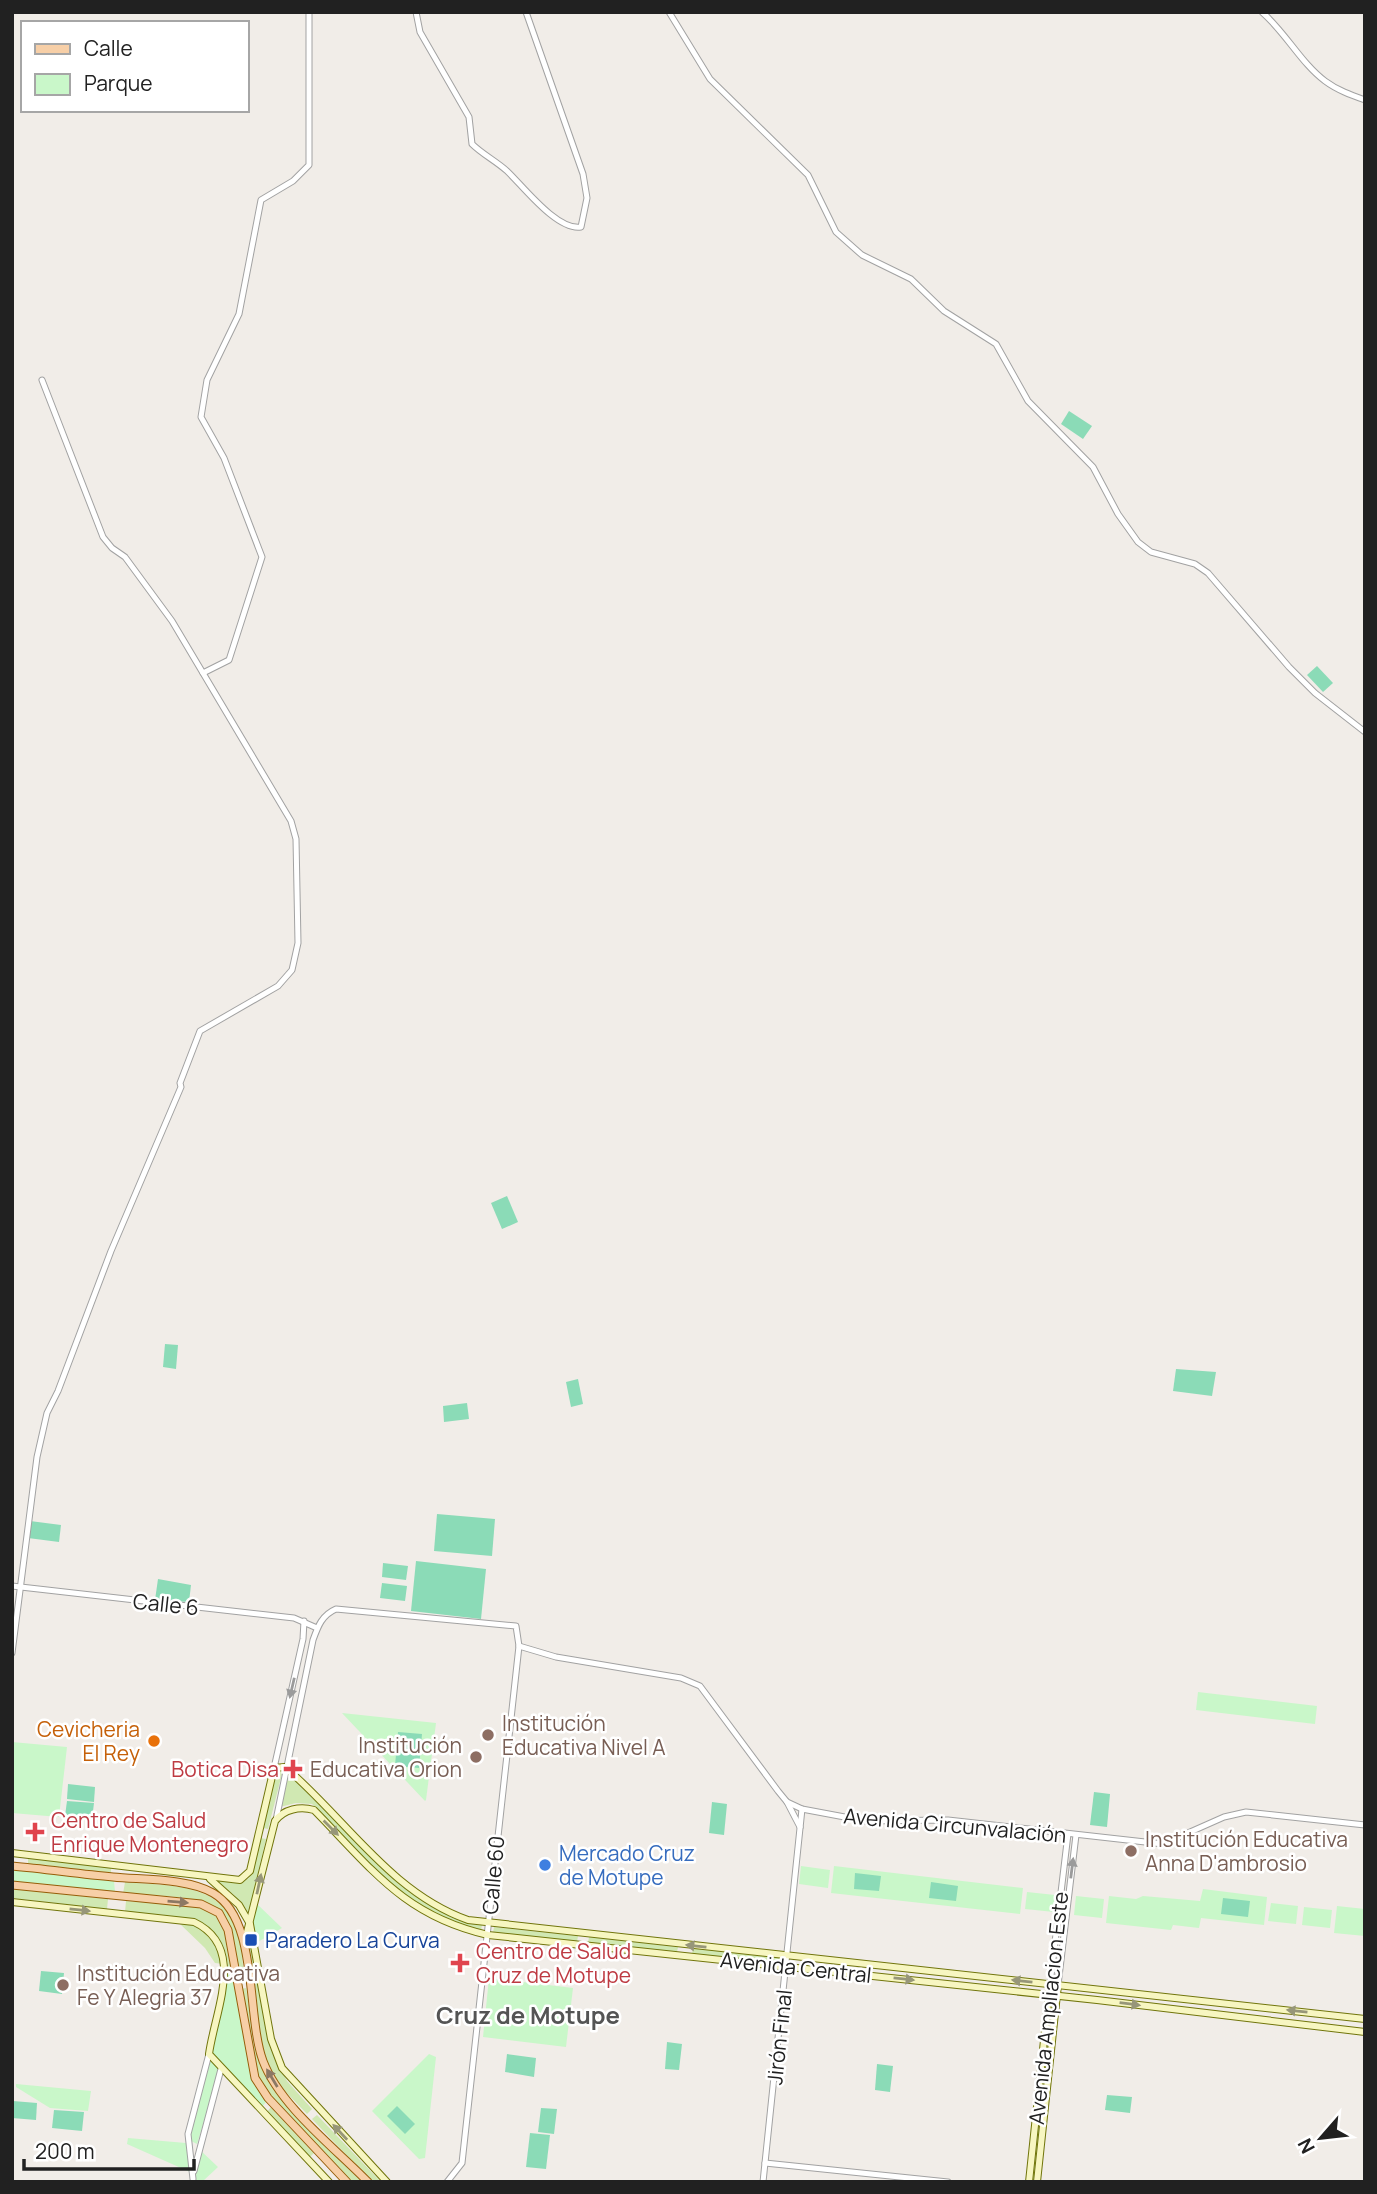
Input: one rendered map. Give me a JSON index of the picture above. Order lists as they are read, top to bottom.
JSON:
{
  "streets": {
    "main road": ["Avenida Central", "Avenida Ampliacion Este"],
    "street": [
      "Calle 6",
      "Avenida Circunvalación",
      "Calle 60",
      "Jirón Final"
    ]
  },
  "crossings": [
    ["Calle 6", "Calle 60"],
    ["Avenida Circunvalación", "Calle 60"],
    ["Avenida Circunvalación", "Avenida Ampliacion Este"],
    ["Avenida Circunvalación", "Jirón Final"],
    ["Calle 60", "Avenida Central"],
    ["Avenida Central", "Avenida Ampliacion Este"],
    ["Avenida Central", "Jirón Final"]
  ],
  "districts": ["Cruz de Motupe"],
  "places": {
    "other": [
      "Institución Educativa Nivel A",
      "Cevicheria El Rey",
      "Institución Educativa Orion",
      "Institución Educativa Anna D'ambrosio",
      "Mercado Cruz de Motupe",
      "Institución Educativa Fe Y Alegria 37"
    ],
    "health": ["Botica Disa", "Centro de Salud Enrique Montenegro", "Centro de Salud Cruz de Motupe"],
    "transit": ["Paradero La Curva"]
  },
  "legend": ["Calle", "Parque"],
  "scale_bar": "200 m",
  "north": "bottom left"
}
